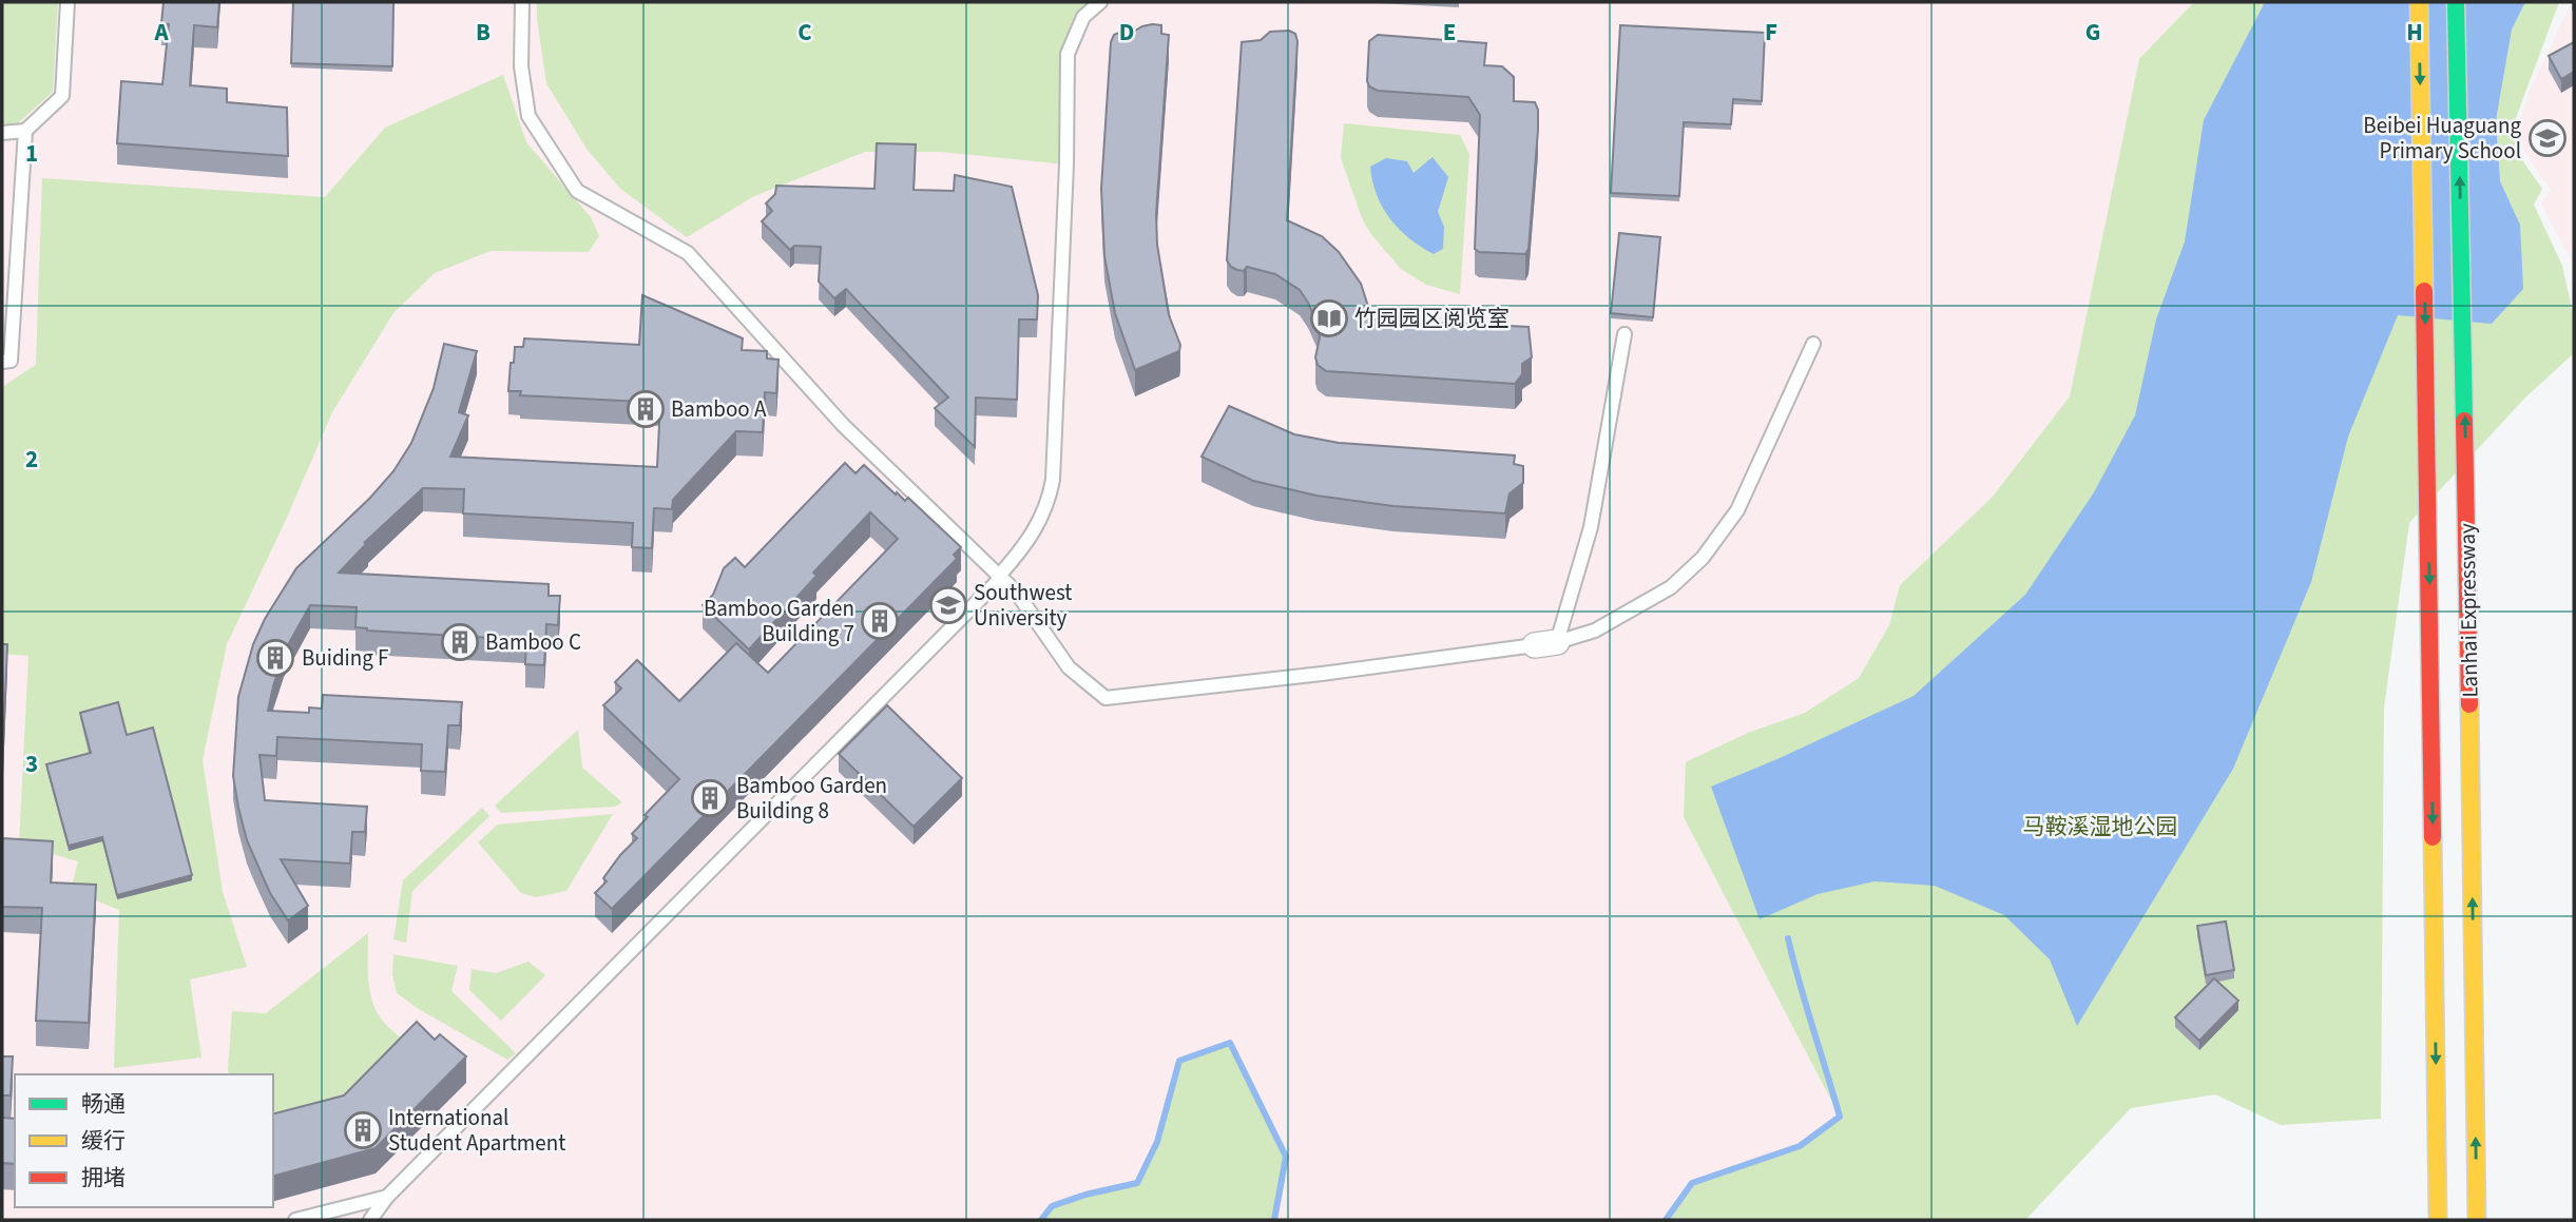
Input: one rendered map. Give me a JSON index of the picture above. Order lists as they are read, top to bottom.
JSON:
{
  "streets": {
    "highway": ["Lanhai Expressway"]
  },
  "parks": ["马鞍溪湿地公园"],
  "places": {
    "school or university": ["Beibei Huaguang Primary School", "Southwest University"],
    "library": ["竹园园区阅览室"],
    "building": [
      "Bamboo A",
      "Bamboo Garden Building 7",
      "Bamboo C",
      "Buiding F",
      "Bamboo Garden Building 8",
      "International Student Apartment"
    ]
  },
  "legend": ["畅通", "缓行", "拥堵"],
  "grid": {
    "columns": [
      "A",
      "B",
      "C",
      "D",
      "E",
      "F",
      "G",
      "H"
    ],
    "rows": ["1", "2", "3"]
  }
}
